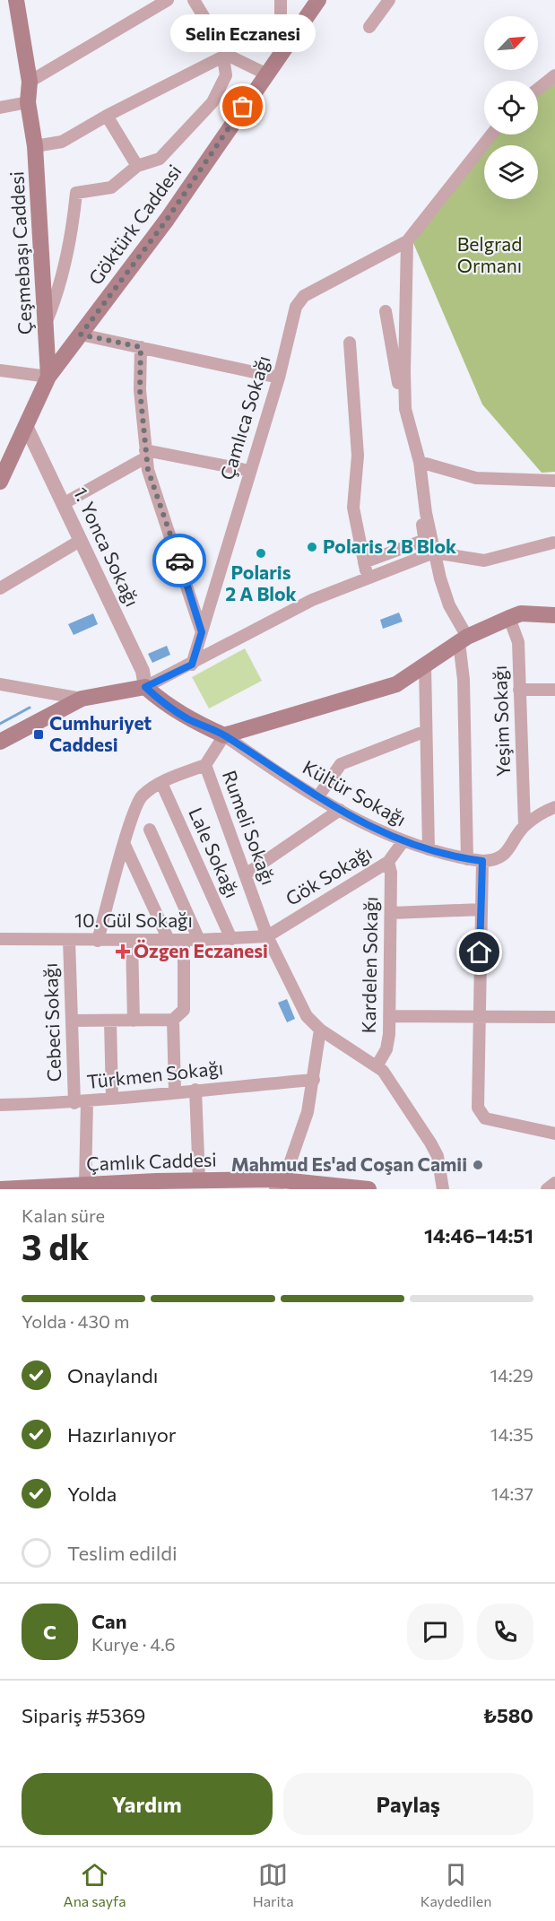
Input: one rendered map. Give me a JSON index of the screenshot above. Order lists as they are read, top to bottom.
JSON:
{
  "streets": {
    "main road": ["Göktürk Caddesi", "Çeşmebaşı Caddesi", "Çamlık Caddesi"],
    "street": [
      "Çamlıca Sokağı",
      "1. Yonca Sokağı",
      "Yeşim Sokağı",
      "Kültür Sokağı",
      "Rumeli Sokağı",
      "Lale Sokağı",
      "Gök Sokağı",
      "10. Gül Sokağı",
      "Kardelen Sokağı",
      "Cebeci Sokağı",
      "Türkmen Sokağı"
    ]
  },
  "crossings": [
    ["Göktürk Caddesi", "Çeşmebaşı Caddesi"],
    ["Göktürk Caddesi", "1. Yonca Sokağı"],
    ["Yeşim Sokağı", "Kültür Sokağı"],
    ["Kültür Sokağı", "Rumeli Sokağı"],
    ["Kültür Sokağı", "Gök Sokağı"],
    ["Rumeli Sokağı", "Gök Sokağı"],
    ["Rumeli Sokağı", "10. Gül Sokağı"],
    ["Rumeli Sokağı", "Kardelen Sokağı"],
    ["Lale Sokağı", "10. Gül Sokağı"],
    ["Gök Sokağı", "10. Gül Sokağı"],
    ["Gök Sokağı", "Kardelen Sokağı"],
    ["10. Gül Sokağı", "Cebeci Sokağı"],
    ["Cebeci Sokağı", "Türkmen Sokağı"],
    ["Cebeci Sokağı", "Çamlık Caddesi"]
  ],
  "parks": ["Belgrad Ormanı"],
  "places": {
    "other": [
      "Selin Eczanesi",
      "Polaris 2 B Blok",
      "Polaris 2 A Blok",
      "Mahmud Es'ad Coşan Camii"
    ],
    "transit": ["Cumhuriyet Caddesi"],
    "health": ["Özgen Eczanesi"]
  },
  "north": "top right",
  "page": {
    "bubble": "Selin Eczanesi",
    "heading": ["3 dk", "Kalan süre", "14:46–14:51"],
    "panel": [
      "Can",
      "Kurye · 4.6",
      "Sipariş #5369",
      "₺580"
    ],
    "bar": "Yolda · 430 m",
    "list": [
      ["Onaylandı", "14:29"],
      ["Hazırlanıyor", "14:35"],
      ["Yolda", "14:37"],
      "Teslim edildi"
    ],
    "round": "C",
    "buttons": ["Yardım", "Paylaş"],
    "tabs": ["Ana sayfa", "Harita", "Kaydedilen"]
  }
}
